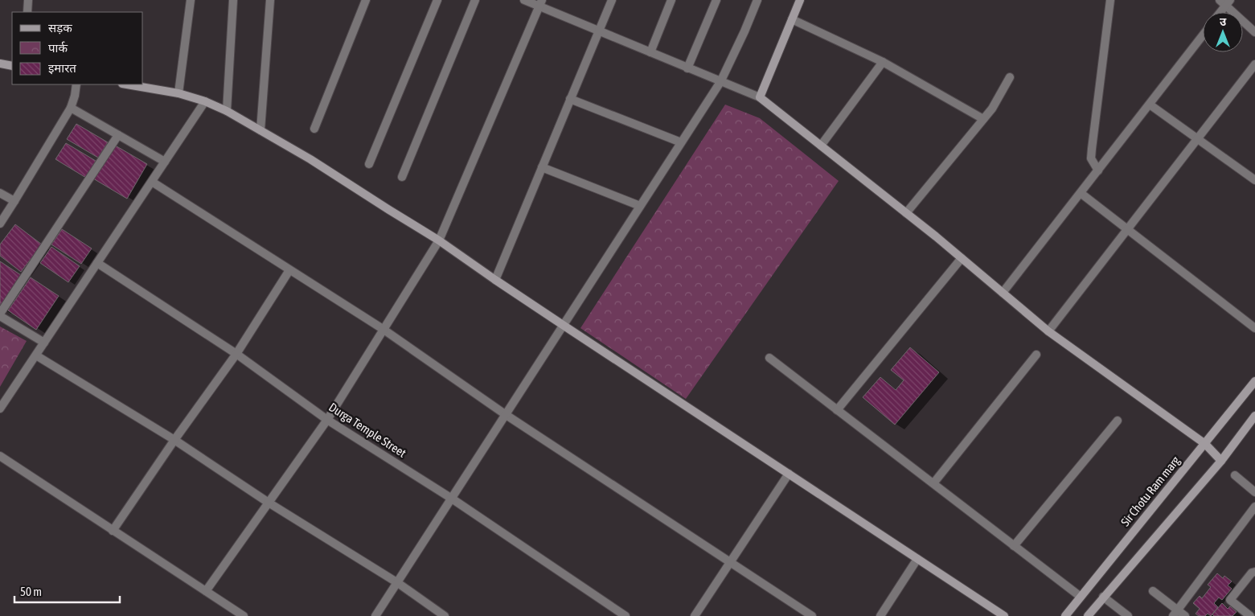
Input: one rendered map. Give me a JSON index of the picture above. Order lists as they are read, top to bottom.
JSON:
{
  "streets": {
    "street": ["Durga Temple Street", "Sir Chotu Ram marg"]
  },
  "legend": ["सड़क", "पार्क", "इमारत"],
  "scale_bar": "50 m",
  "north": "top"
}
